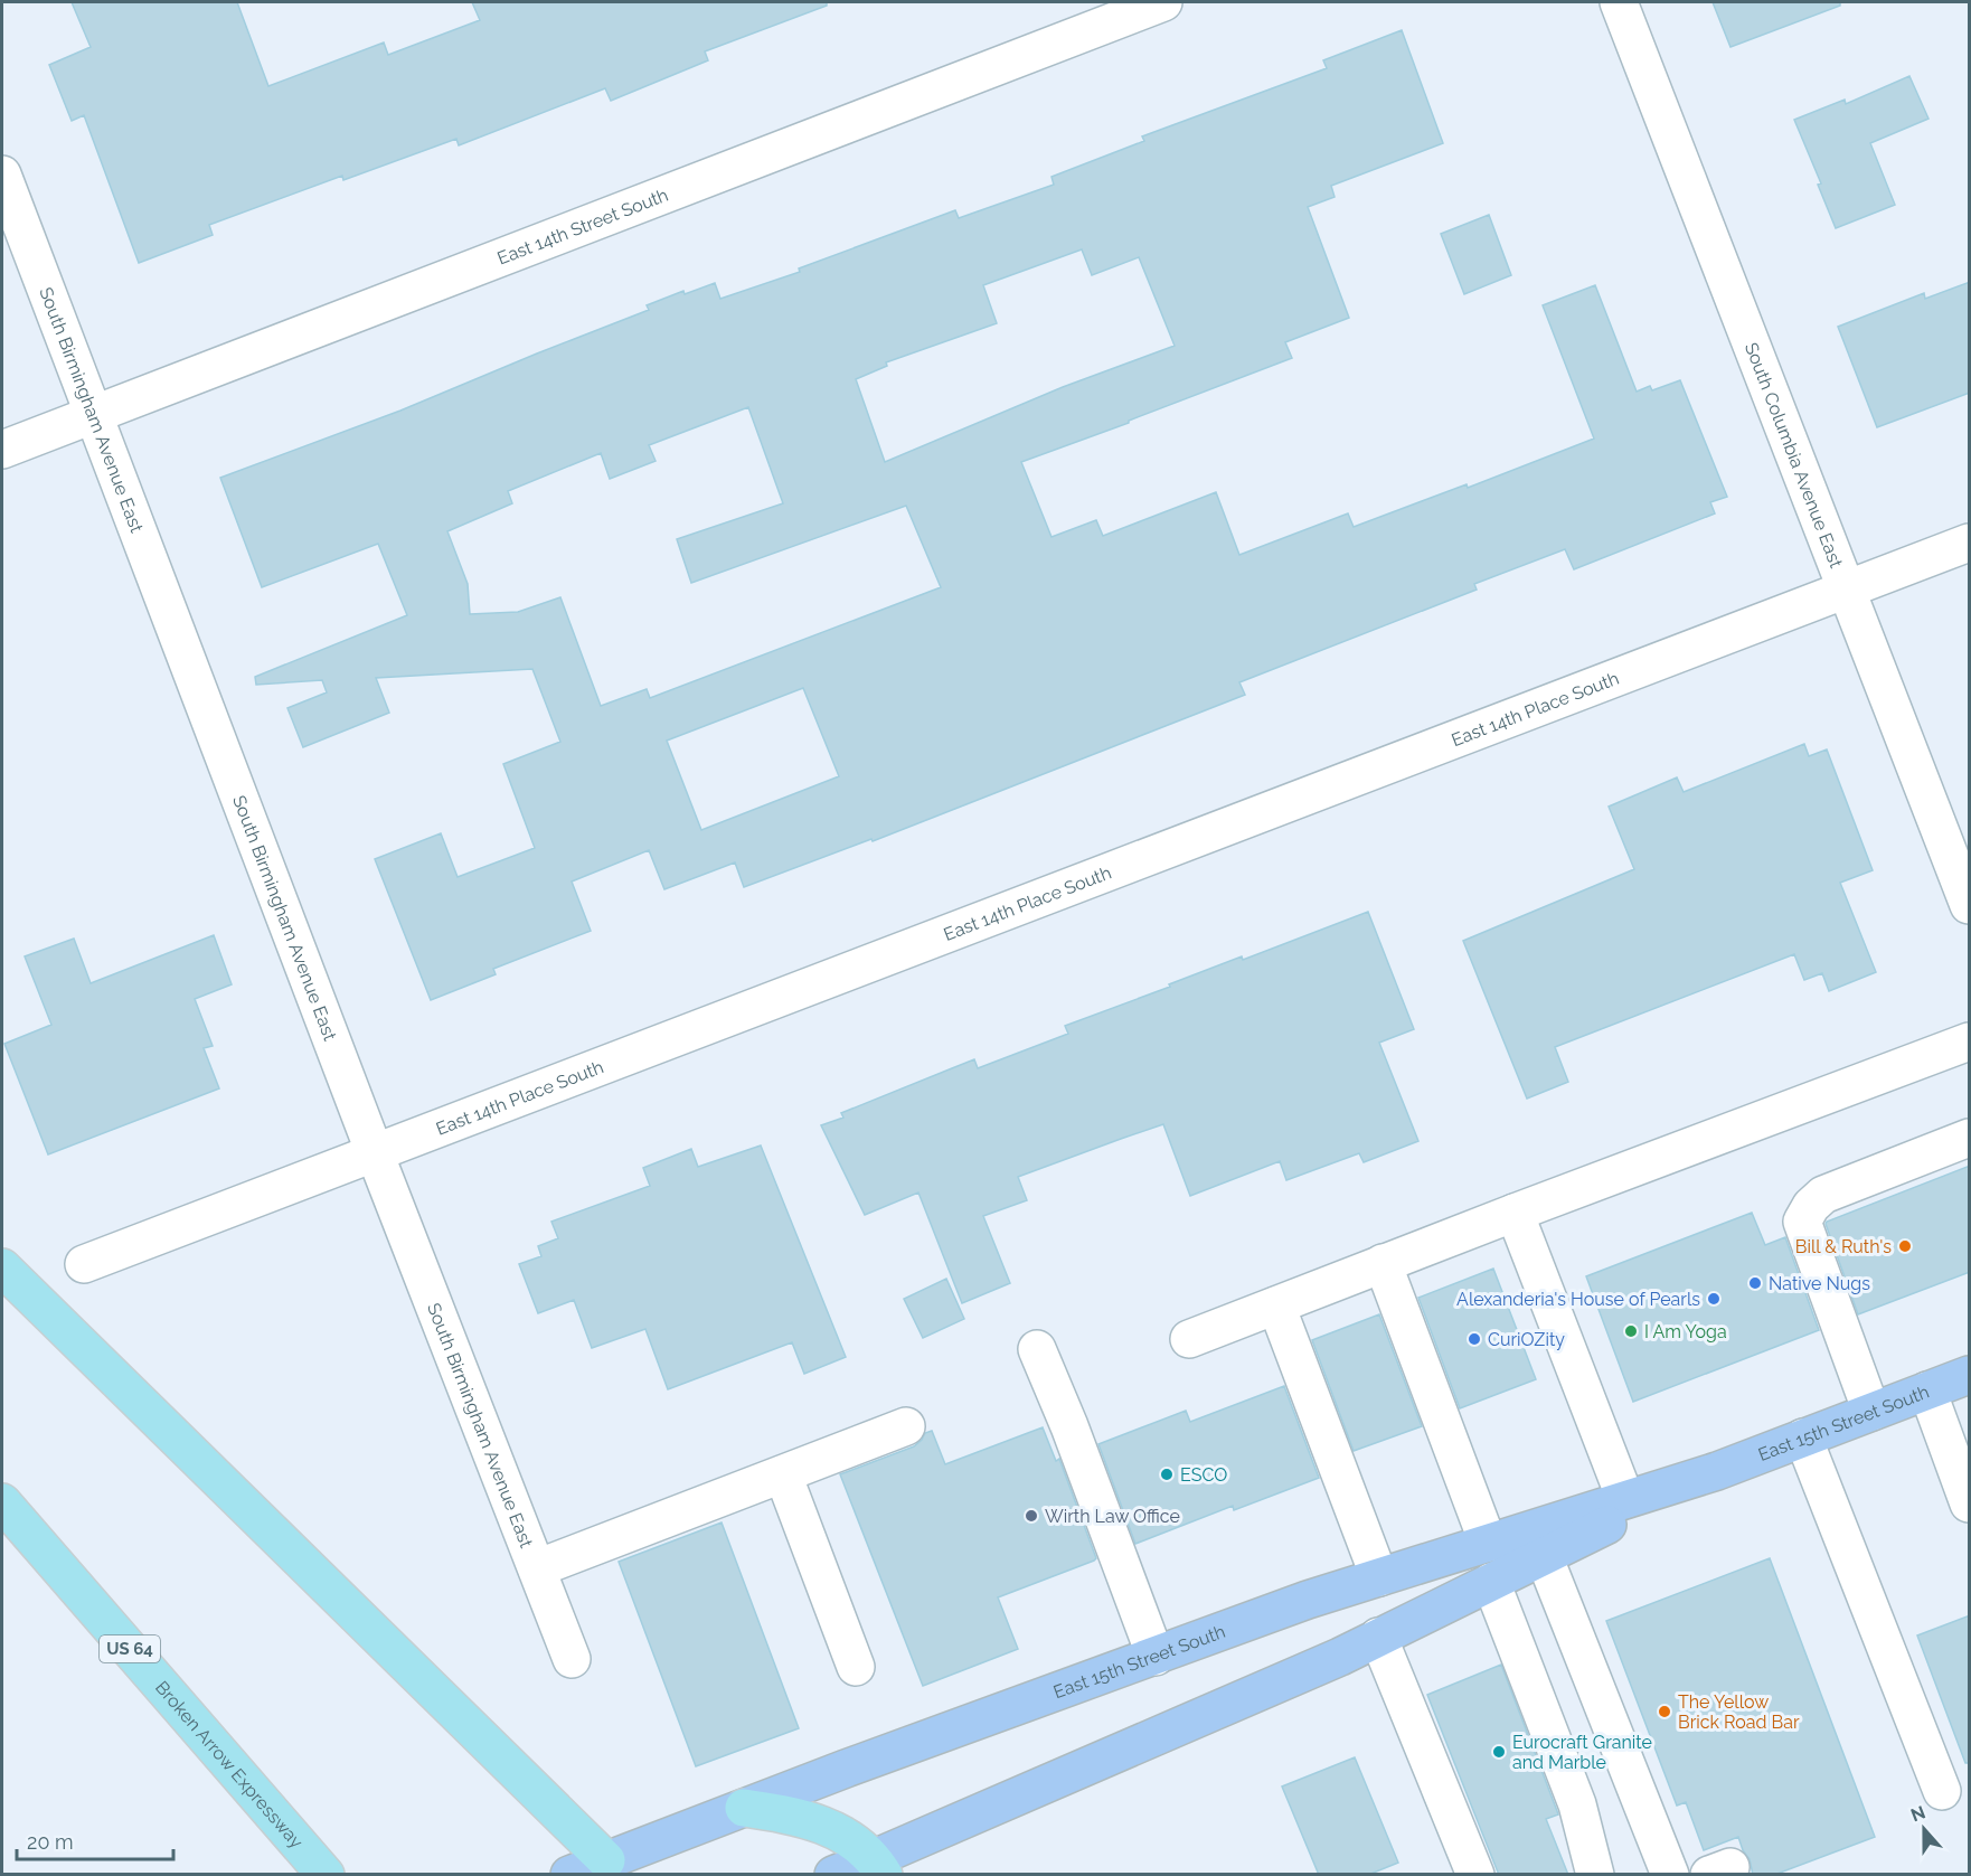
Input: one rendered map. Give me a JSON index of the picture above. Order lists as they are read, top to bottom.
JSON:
{
  "streets": {
    "highway": ["US 64", "Broken Arrow Expressway"],
    "main road": ["East 15th Street South"],
    "street": [
      "East 14th Street South",
      "South Birmingham Avenue East",
      "South Columbia Avenue East",
      "East 14th Place South"
    ]
  },
  "crossings": [
    ["East 14th Street South", "South Birmingham Avenue East"],
    ["South Birmingham Avenue East", "East 14th Place South"],
    ["South Columbia Avenue East", "East 14th Place South"]
  ],
  "places": [
    "Bill & Ruth's",
    "Native Nugs",
    "Alexanderia's House of Pearls",
    "I Am Yoga",
    "CuriOZity",
    "ESCO",
    "Wirth Law Office",
    "The Yellow Brick Road Bar",
    "Eurocraft Granite and Marble"
  ],
  "scale_bar": "20 m",
  "north": "top"
}
